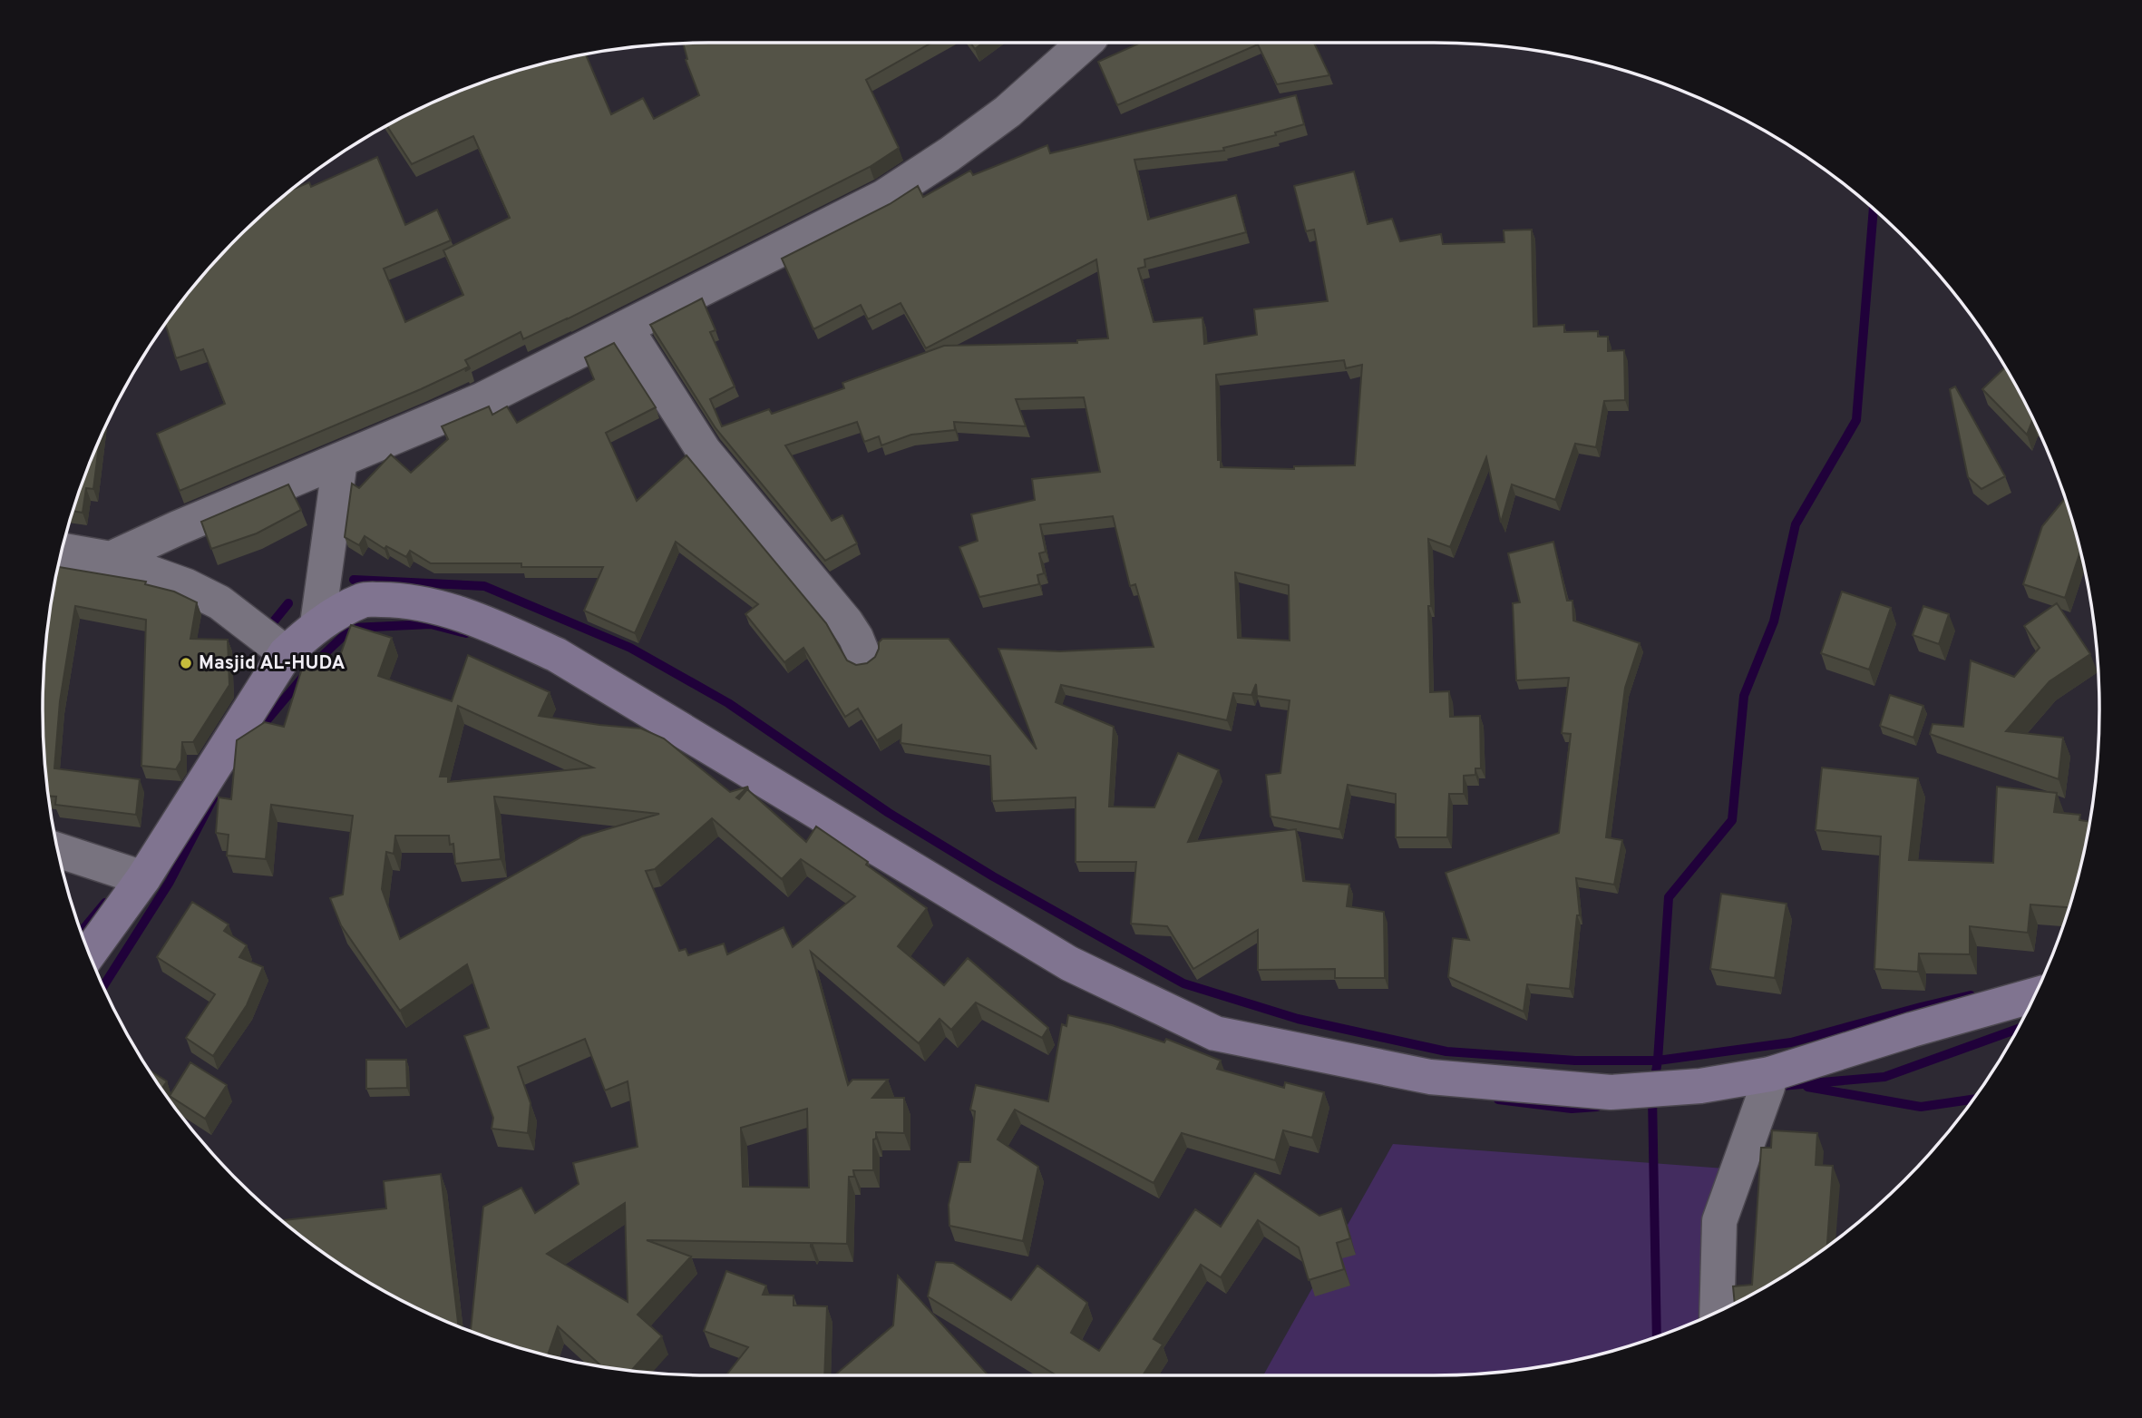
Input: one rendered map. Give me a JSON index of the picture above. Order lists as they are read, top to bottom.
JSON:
{
  "places": ["Masjid AL-HUDA"]
}
